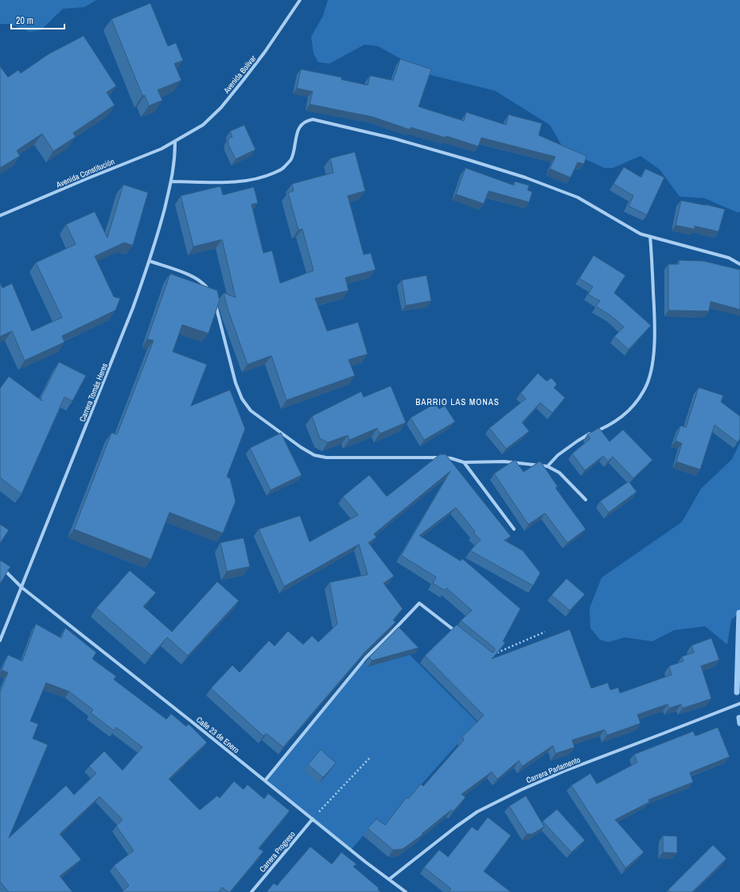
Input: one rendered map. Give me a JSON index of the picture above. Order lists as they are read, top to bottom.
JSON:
{
  "streets": {
    "street": [
      "Avenida Bolívar",
      "Avenida Constitución",
      "Carrera Tomás Heres",
      "Calle 23 de Enero",
      "Carrera Parlamento",
      "Carrera Progreso"
    ]
  },
  "crossings": [
    ["Avenida Bolívar", "Avenida Constitución"],
    ["Avenida Bolívar", "Carrera Tomás Heres"],
    ["Avenida Constitución", "Carrera Tomás Heres"],
    ["Carrera Tomás Heres", "Calle 23 de Enero"],
    ["Calle 23 de Enero", "Carrera Parlamento"],
    ["Calle 23 de Enero", "Carrera Progreso"]
  ],
  "districts": ["BARRIO LAS MONAS"],
  "scale_bar": "20 m"
}
